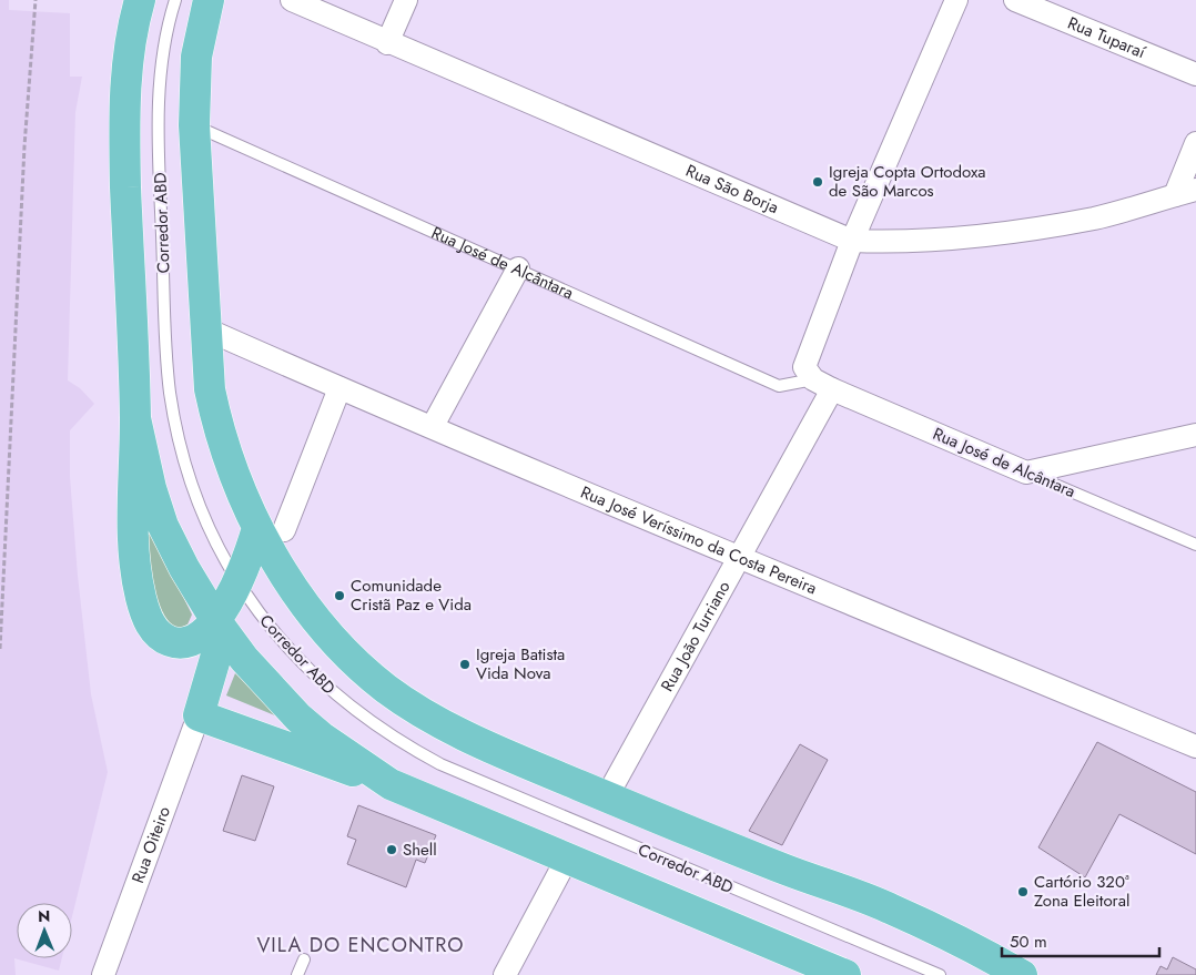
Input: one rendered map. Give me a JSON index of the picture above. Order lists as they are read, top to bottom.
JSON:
{
  "streets": {
    "street": [
      "Rua Tuparaí",
      "Rua São Borja",
      "Rua José de Alcântara",
      "Rua José Veríssimo da Costa Pereira",
      "Rua João Turriano",
      "Rua Oiteiro"
    ],
    "lane": ["Corredor ABD"]
  },
  "crossings": [
    ["Rua São Borja", "Rua João Turriano"],
    ["Rua José de Alcântara", "Rua João Turriano"],
    ["Rua José Veríssimo da Costa Pereira", "Rua João Turriano"]
  ],
  "districts": ["VILA DO ENCONTRO"],
  "places": [
    "Igreja Copta Ortodoxa de São Marcos",
    "Comunidade Cristã Paz e Vida",
    "Igreja Batista Vida Nova",
    "Shell",
    "Cartório 320ª Zona Eleitoral"
  ],
  "scale_bar": "50 m",
  "north": "top"
}
